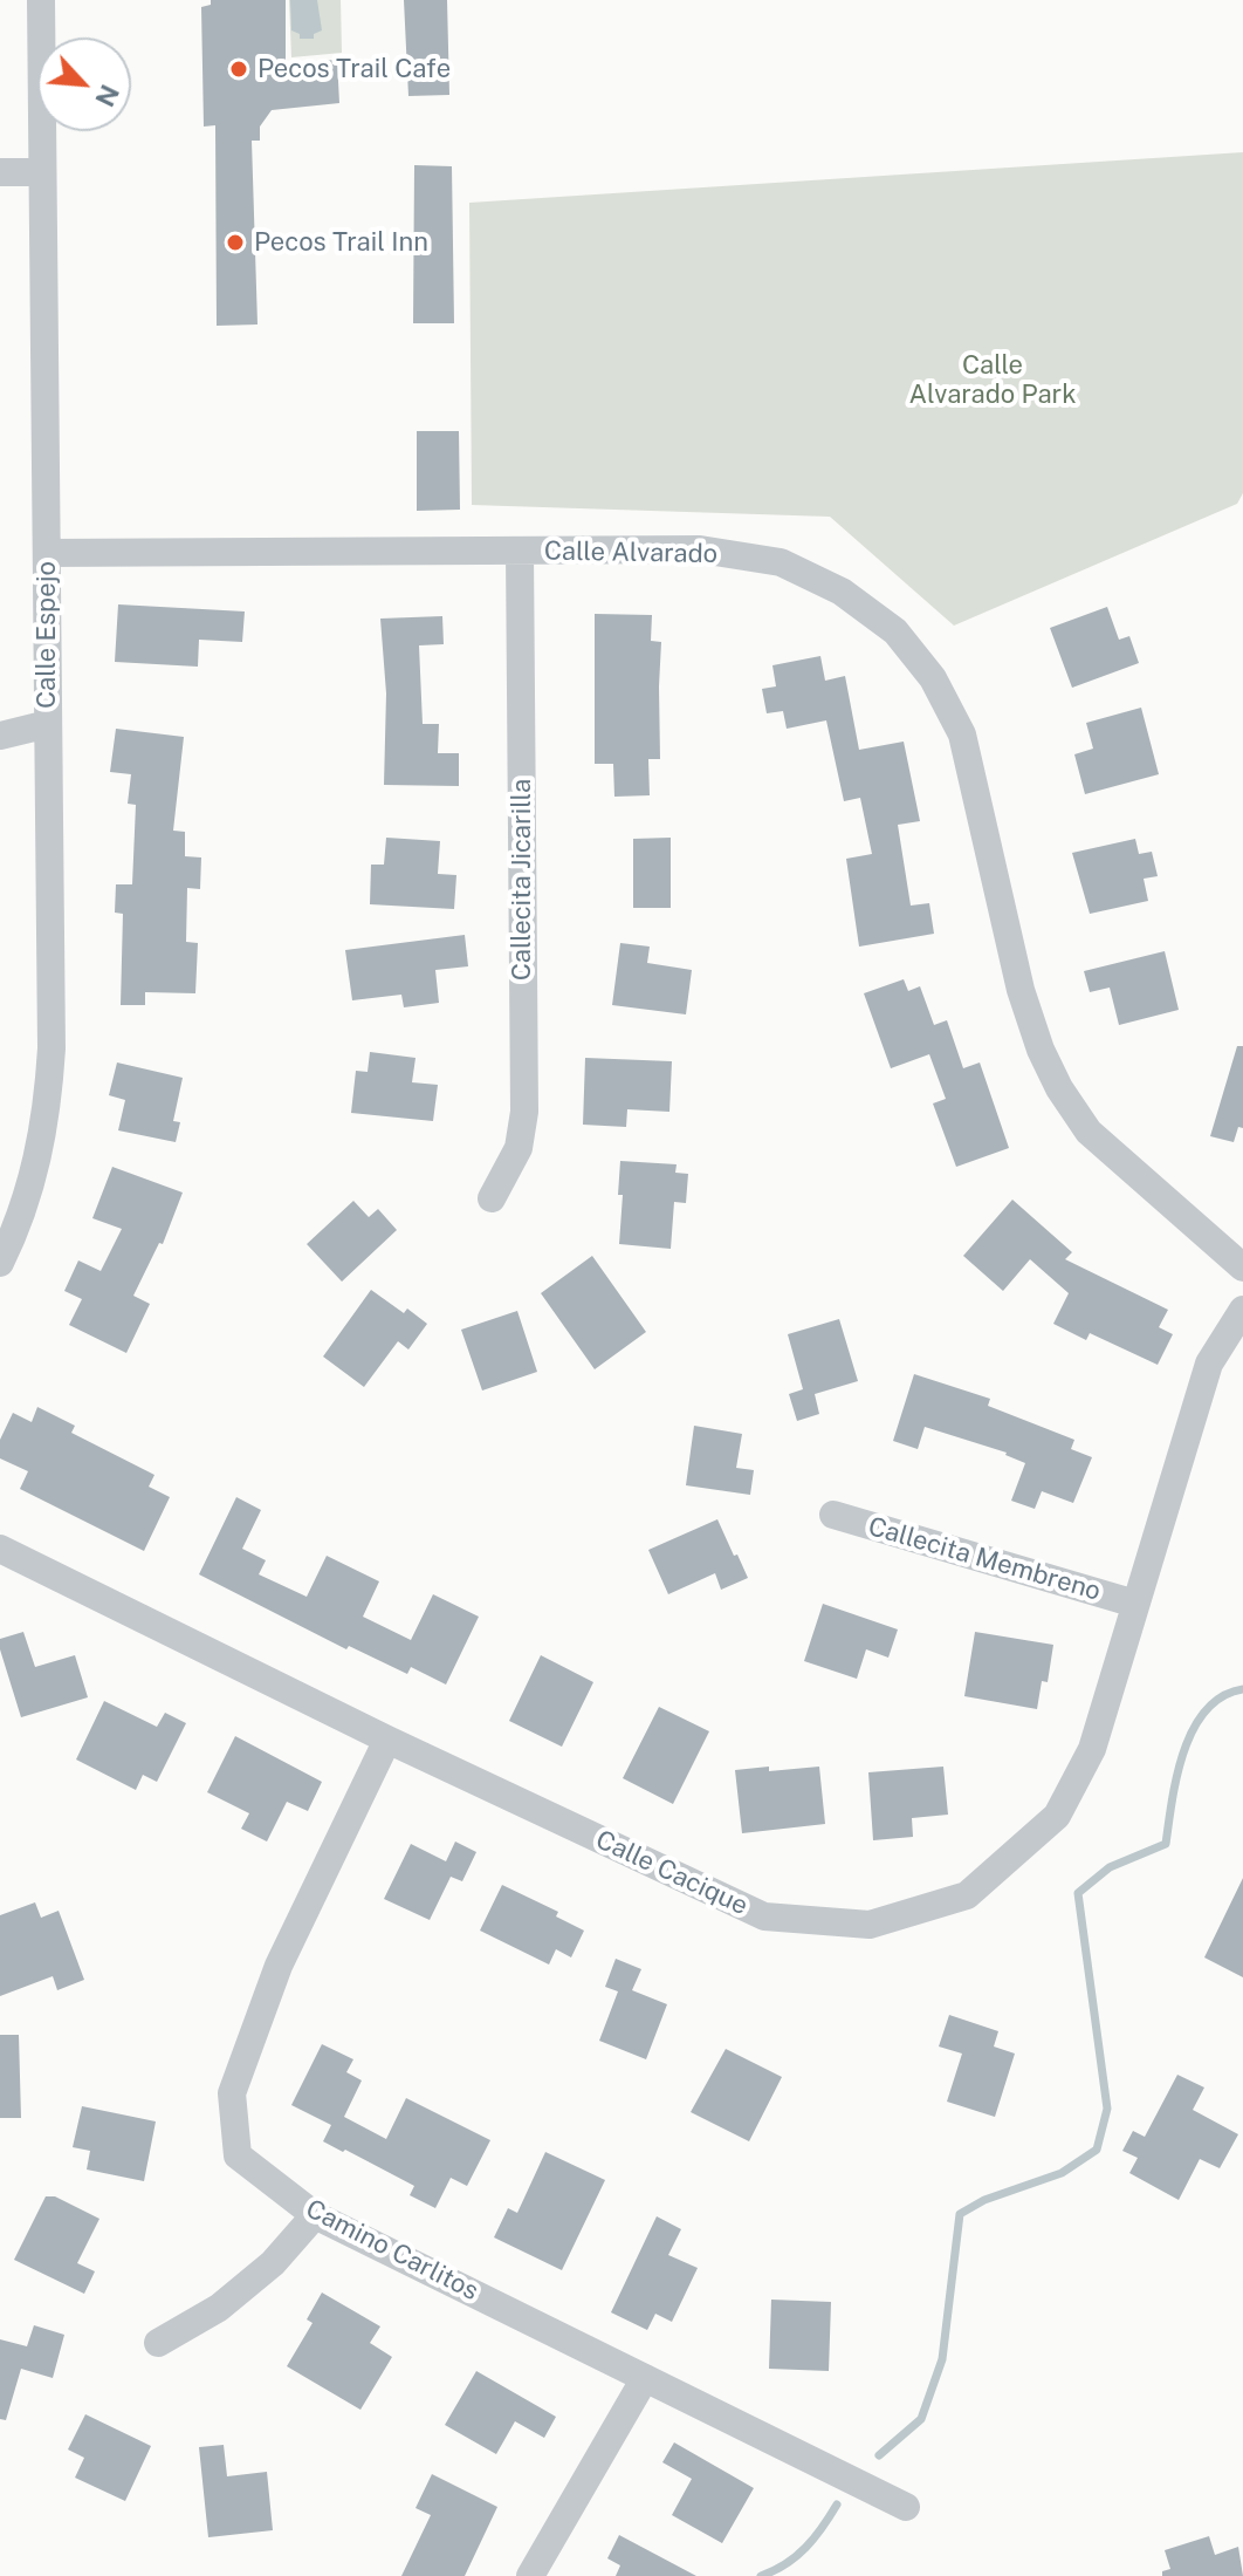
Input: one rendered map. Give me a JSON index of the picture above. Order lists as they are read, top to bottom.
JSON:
{
  "streets": {
    "street": [
      "Calle Alvarado",
      "Calle Espejo",
      "Callecita Jicarilla",
      "Callecita Membreno",
      "Calle Cacique",
      "Camino Carlitos"
    ]
  },
  "crossings": [
    ["Calle Alvarado", "Calle Espejo"],
    ["Calle Alvarado", "Callecita Jicarilla"],
    ["Callecita Membreno", "Calle Cacique"],
    ["Calle Cacique", "Camino Carlitos"]
  ],
  "parks": ["Calle Alvarado Park"],
  "places": ["Pecos Trail Cafe", "Pecos Trail Inn"],
  "north": "bottom right"
}
